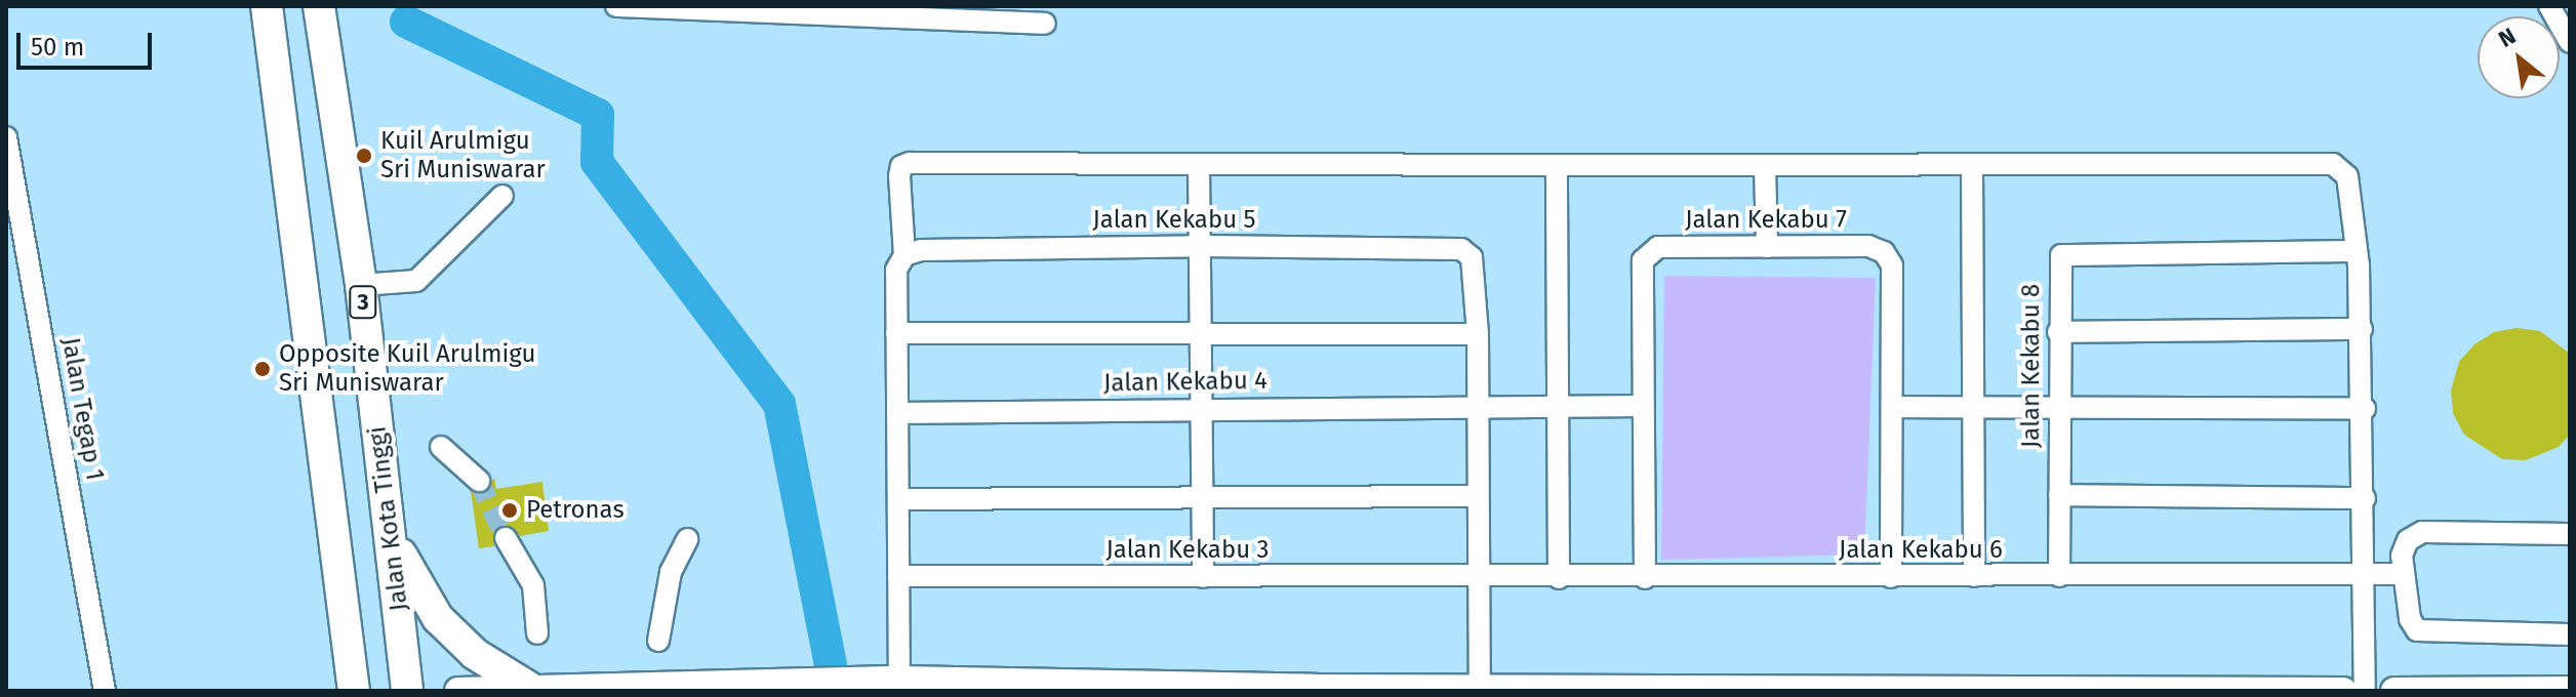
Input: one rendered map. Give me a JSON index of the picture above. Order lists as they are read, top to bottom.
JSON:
{
  "streets": {
    "highway": ["3", "Jalan Kota Tinggi"],
    "street": [
      "Jalan Kekabu 5",
      "Jalan Kekabu 7",
      "Jalan Kekabu 8",
      "Jalan Kekabu 4",
      "Jalan Tegap 1",
      "Jalan Kekabu 3",
      "Jalan Kekabu 6"
    ]
  },
  "crossings": [
    ["Jalan Kekabu 7", "Jalan Kekabu 4"],
    ["Jalan Kekabu 7", "Jalan Kekabu 6"],
    ["Jalan Kekabu 8", "Jalan Kekabu 6"],
    ["Jalan Kekabu 3", "Jalan Kekabu 6"]
  ],
  "places": ["Kuil Arulmigu Sri Muniswarar", "Opposite Kuil Arulmigu Sri Muniswarar", "Petronas"],
  "scale_bar": "50 m",
  "north": "top left"
}
